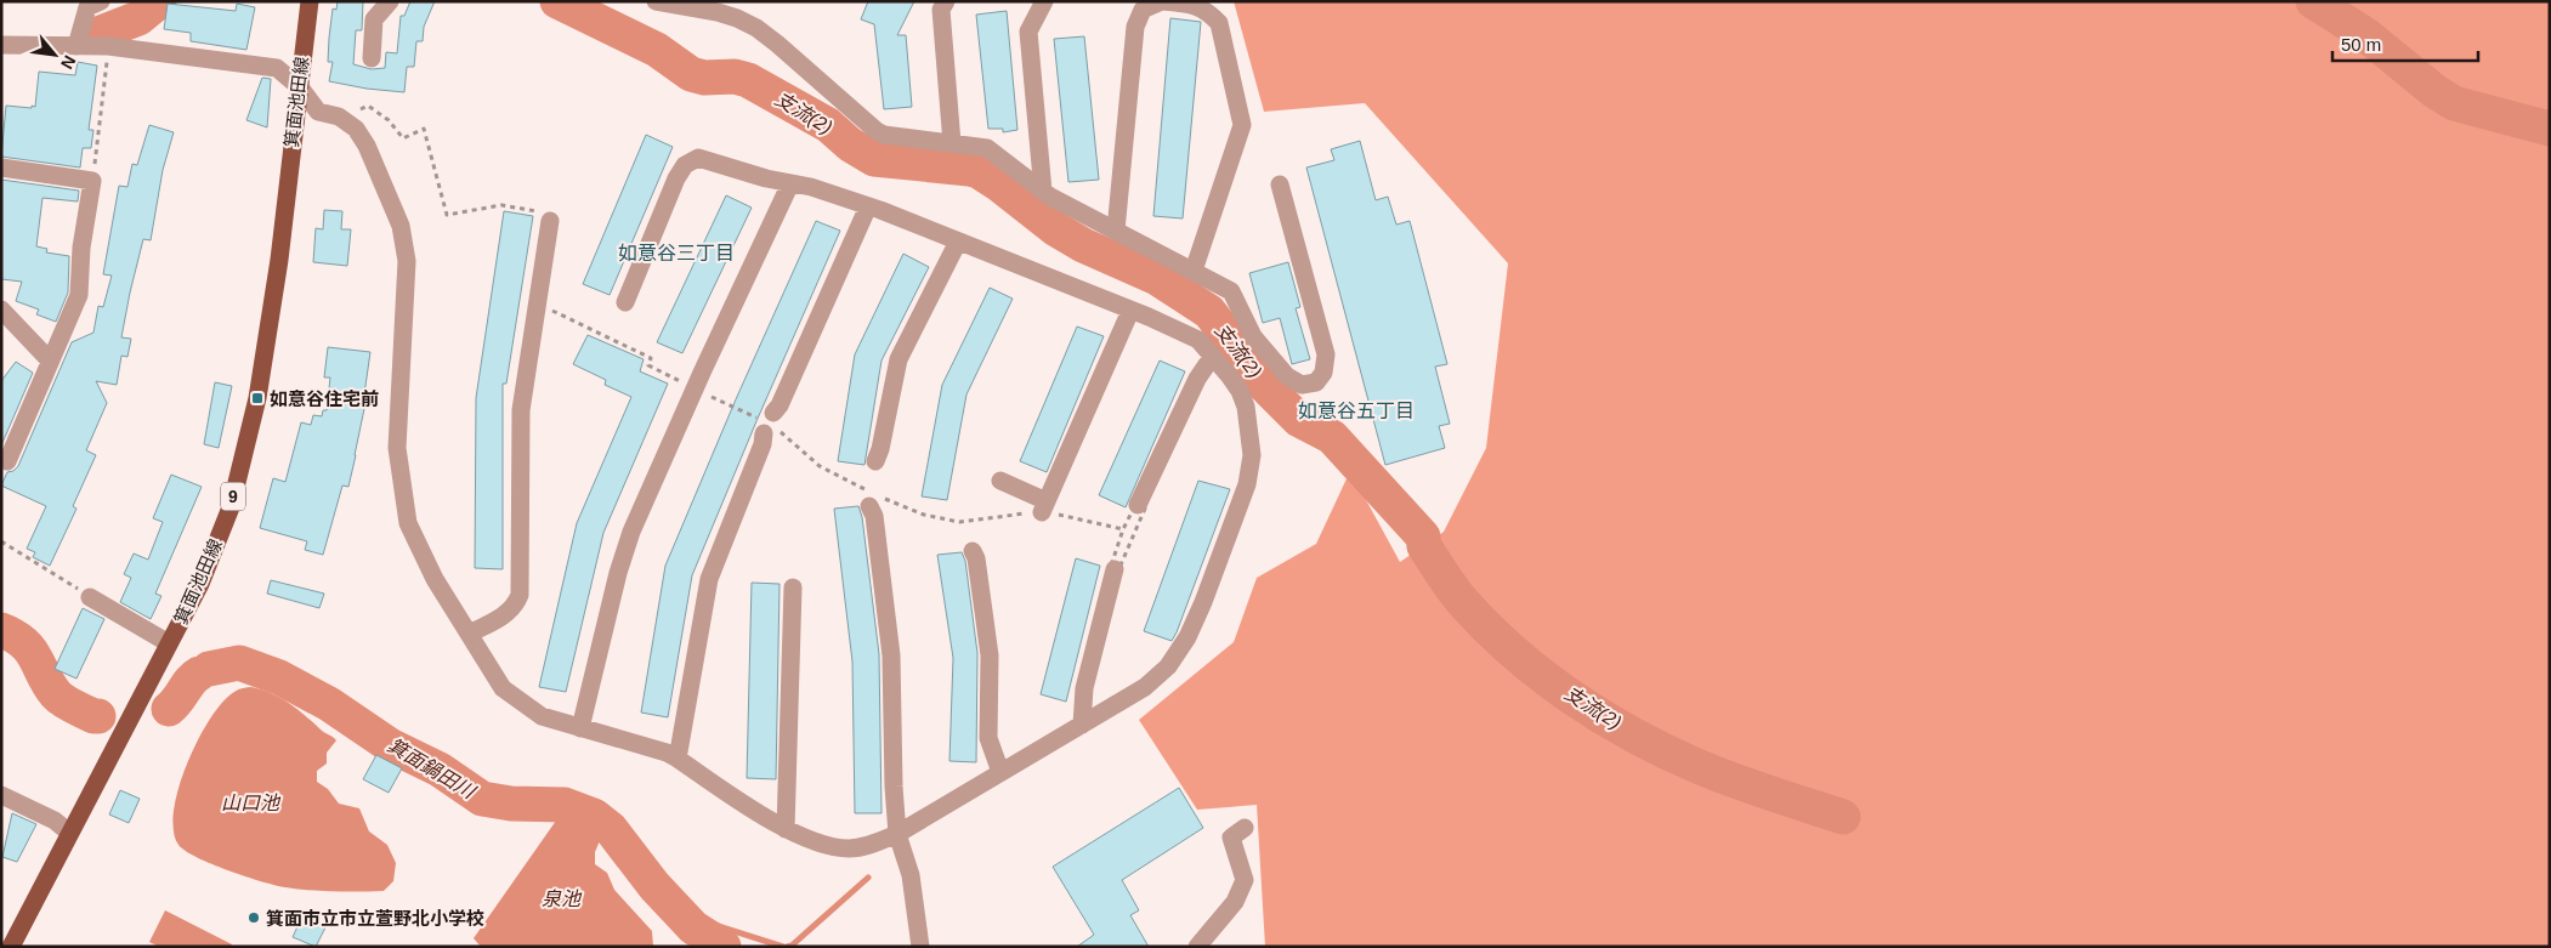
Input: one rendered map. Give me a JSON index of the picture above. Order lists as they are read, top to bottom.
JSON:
{
  "streets": {
    "main road": ["箕面池田線", "9"]
  },
  "districts": ["如意谷三丁目", "如意谷五丁目"],
  "water": [
    "支流(2)",
    "箕面鍋田川",
    "山口池",
    "泉池"
  ],
  "places": {
    "transit": ["如意谷住宅前"],
    "other": ["箕面市立市立萱野北小学校"]
  },
  "scale_bar": "50 m",
  "north": "bottom right"
}
